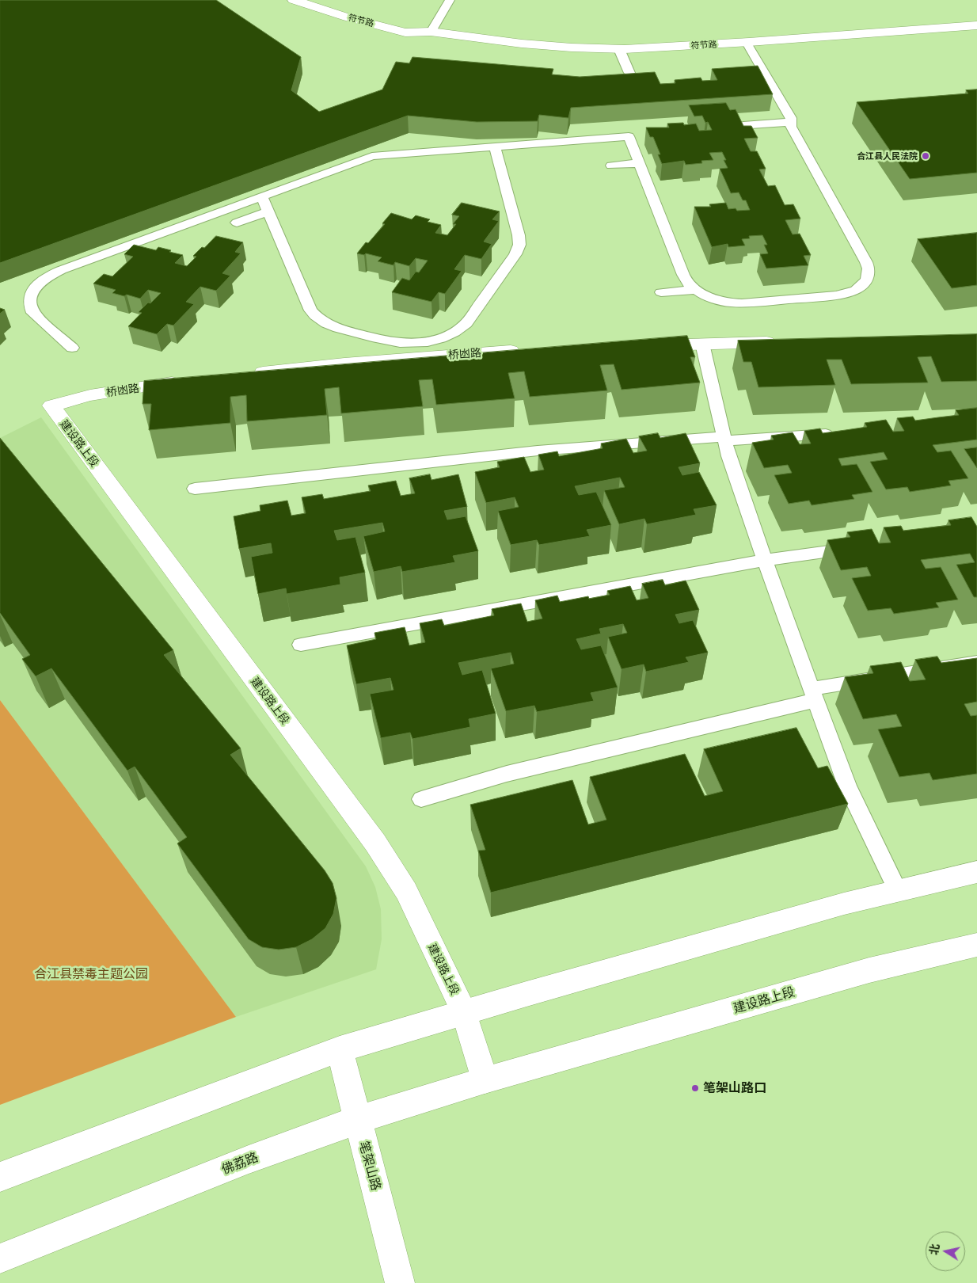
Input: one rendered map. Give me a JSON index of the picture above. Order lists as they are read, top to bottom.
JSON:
{
  "streets": {
    "main road": [
      "符节路",
      "桥凼路",
      "建设路上段",
      "佛荔路",
      "笔架山路"
    ]
  },
  "crossings": [
    ["桥凼路", "建设路上段"],
    ["建设路上段", "佛荔路"],
    ["佛荔路", "笔架山路"]
  ],
  "parks": ["合江县禁毒主题公园"],
  "places": ["合江县人民法院", "笔架山路口"],
  "north": "left"
}
